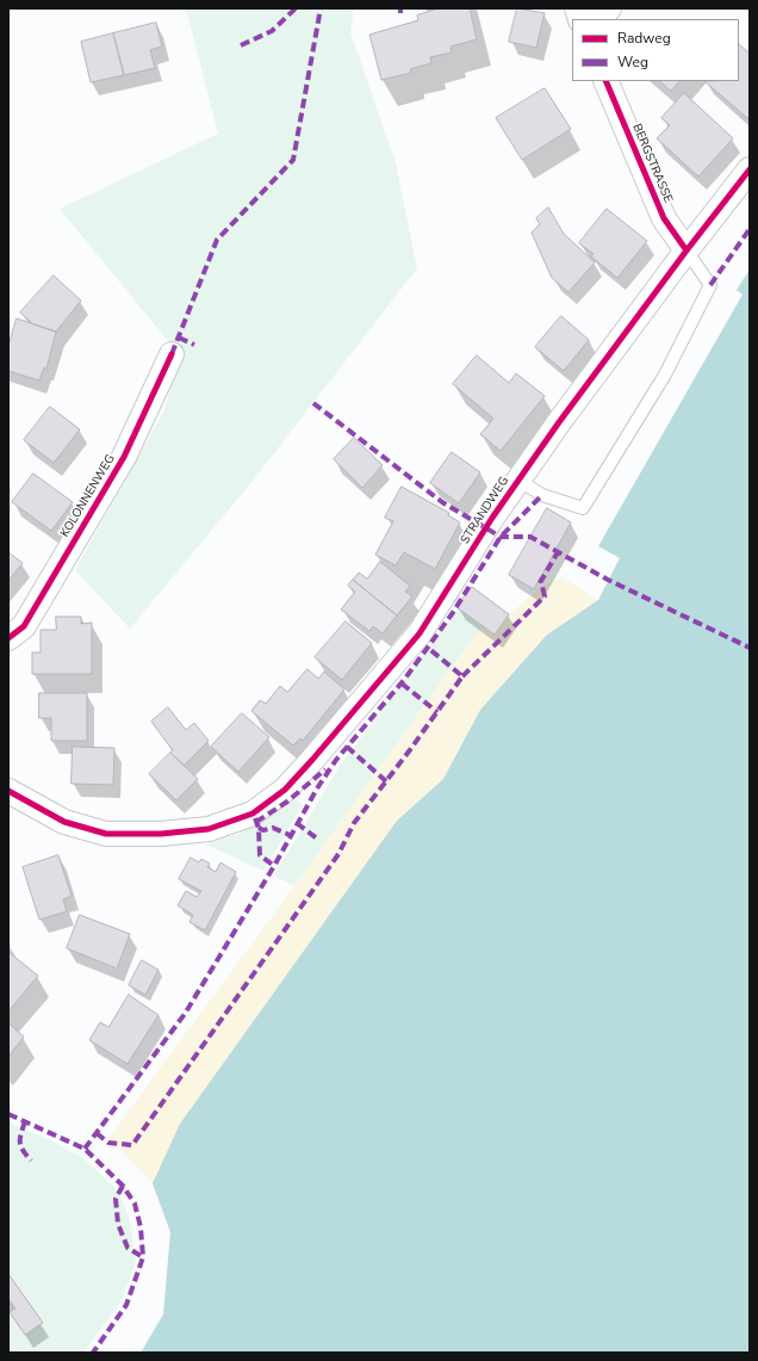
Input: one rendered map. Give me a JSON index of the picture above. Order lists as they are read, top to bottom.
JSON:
{
  "streets": {
    "street": ["BERGSTRASSE", "KOLONNENWEG", "STRANDWEG"]
  },
  "crossings": [
    ["BERGSTRASSE", "STRANDWEG"]
  ],
  "legend": ["Radweg", "Weg"]
}
